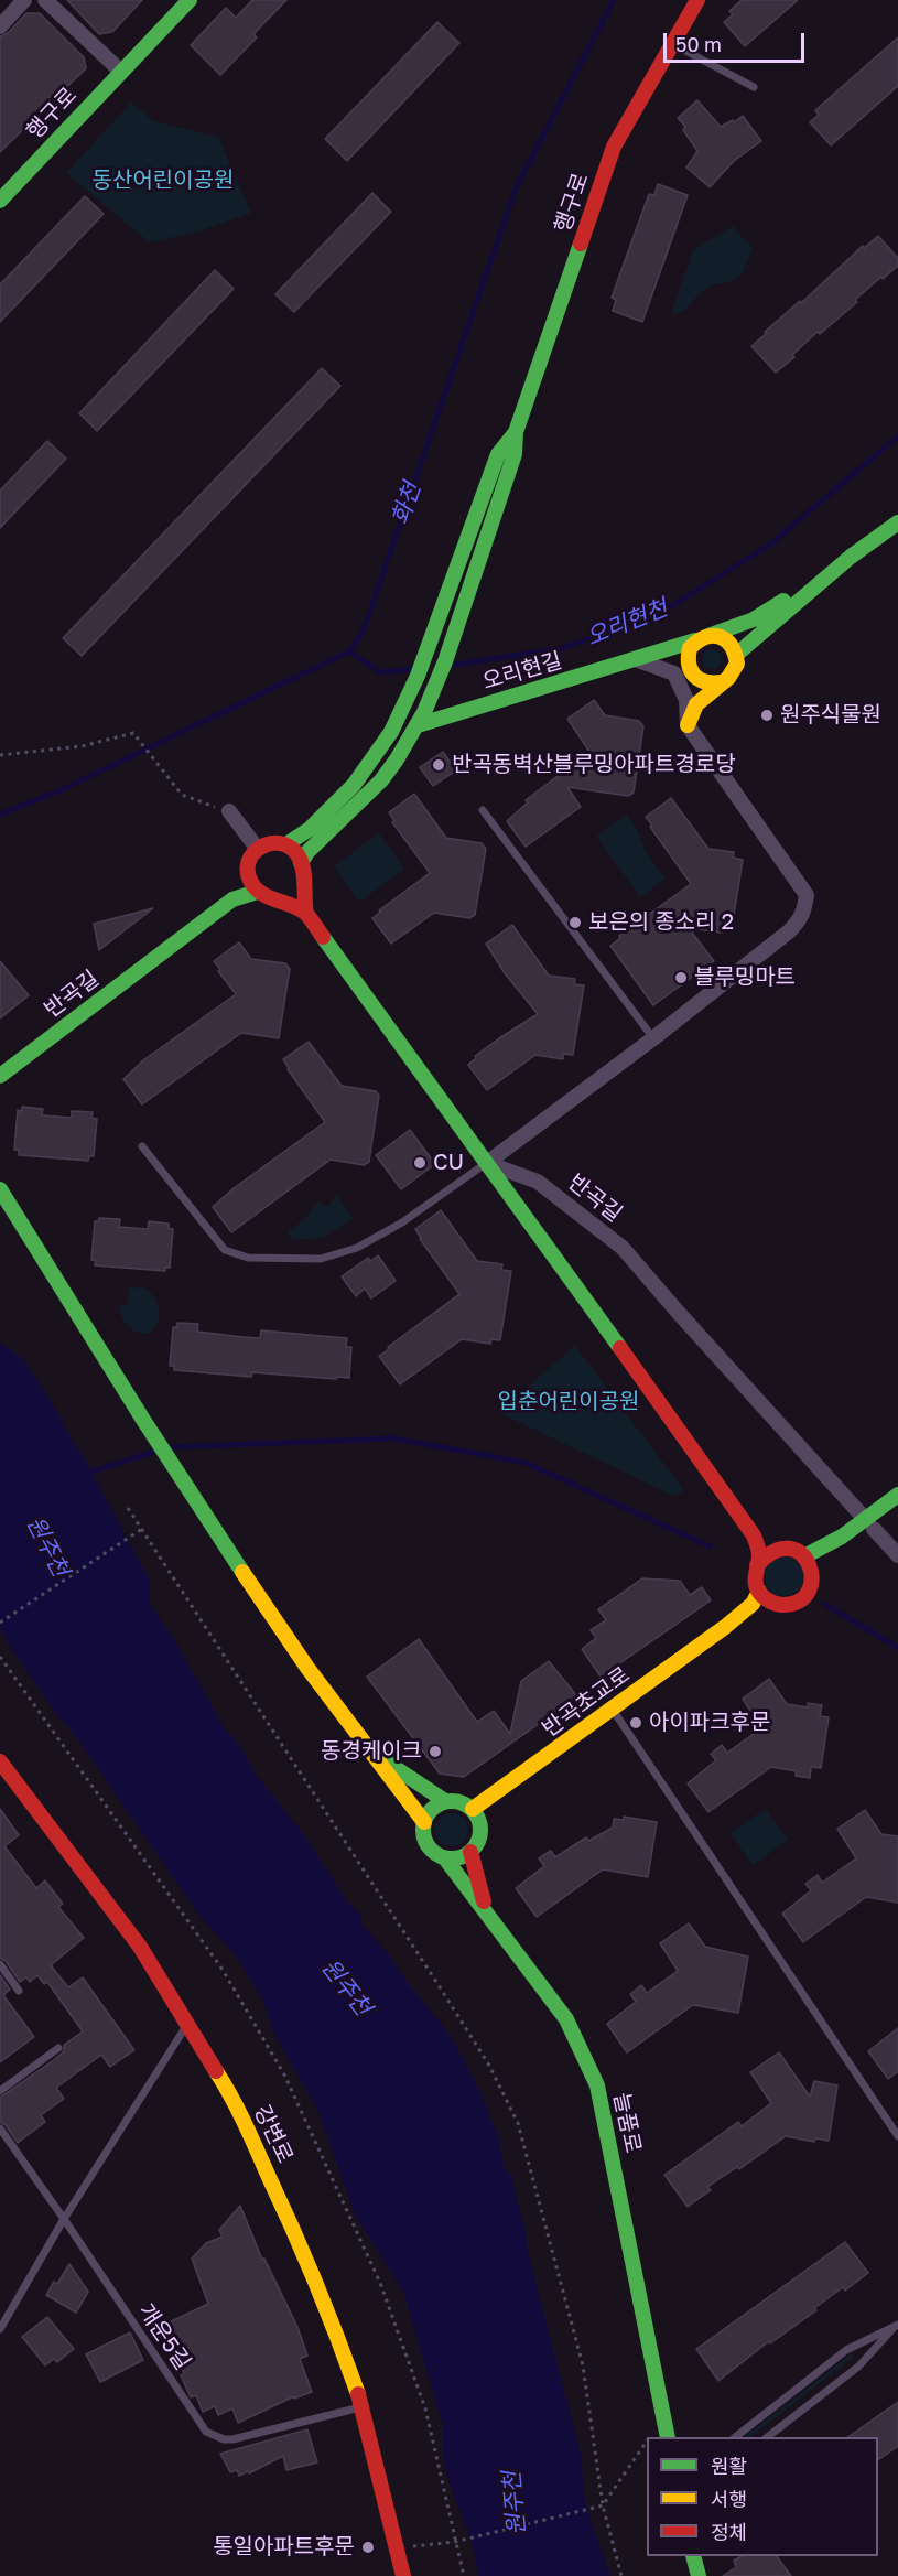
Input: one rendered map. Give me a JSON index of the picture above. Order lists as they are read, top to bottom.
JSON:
{
  "streets": {
    "street": [
      "행구로",
      "오리현길",
      "반곡길",
      "반곡초교로",
      "늘품로",
      "강변로"
    ],
    "lane": ["개운5길"]
  },
  "crossings": [
    ["행구로", "오리현길"],
    ["반곡초교로", "늘품로"],
    ["강변로", "개운5길"]
  ],
  "water": ["화천", "오리현천", "원주천"],
  "parks": ["동산어린이공원", "입춘어린이공원"],
  "places": [
    "원주식물원",
    "반곡동벽산블루밍아파트경로당",
    "보은의 종소리 2",
    "블루밍마트",
    "CU",
    "아이파크후문",
    "동경케이크",
    "통일아파트후문"
  ],
  "legend": ["원활", "서행", "정체"],
  "scale_bar": "50 m"
}
